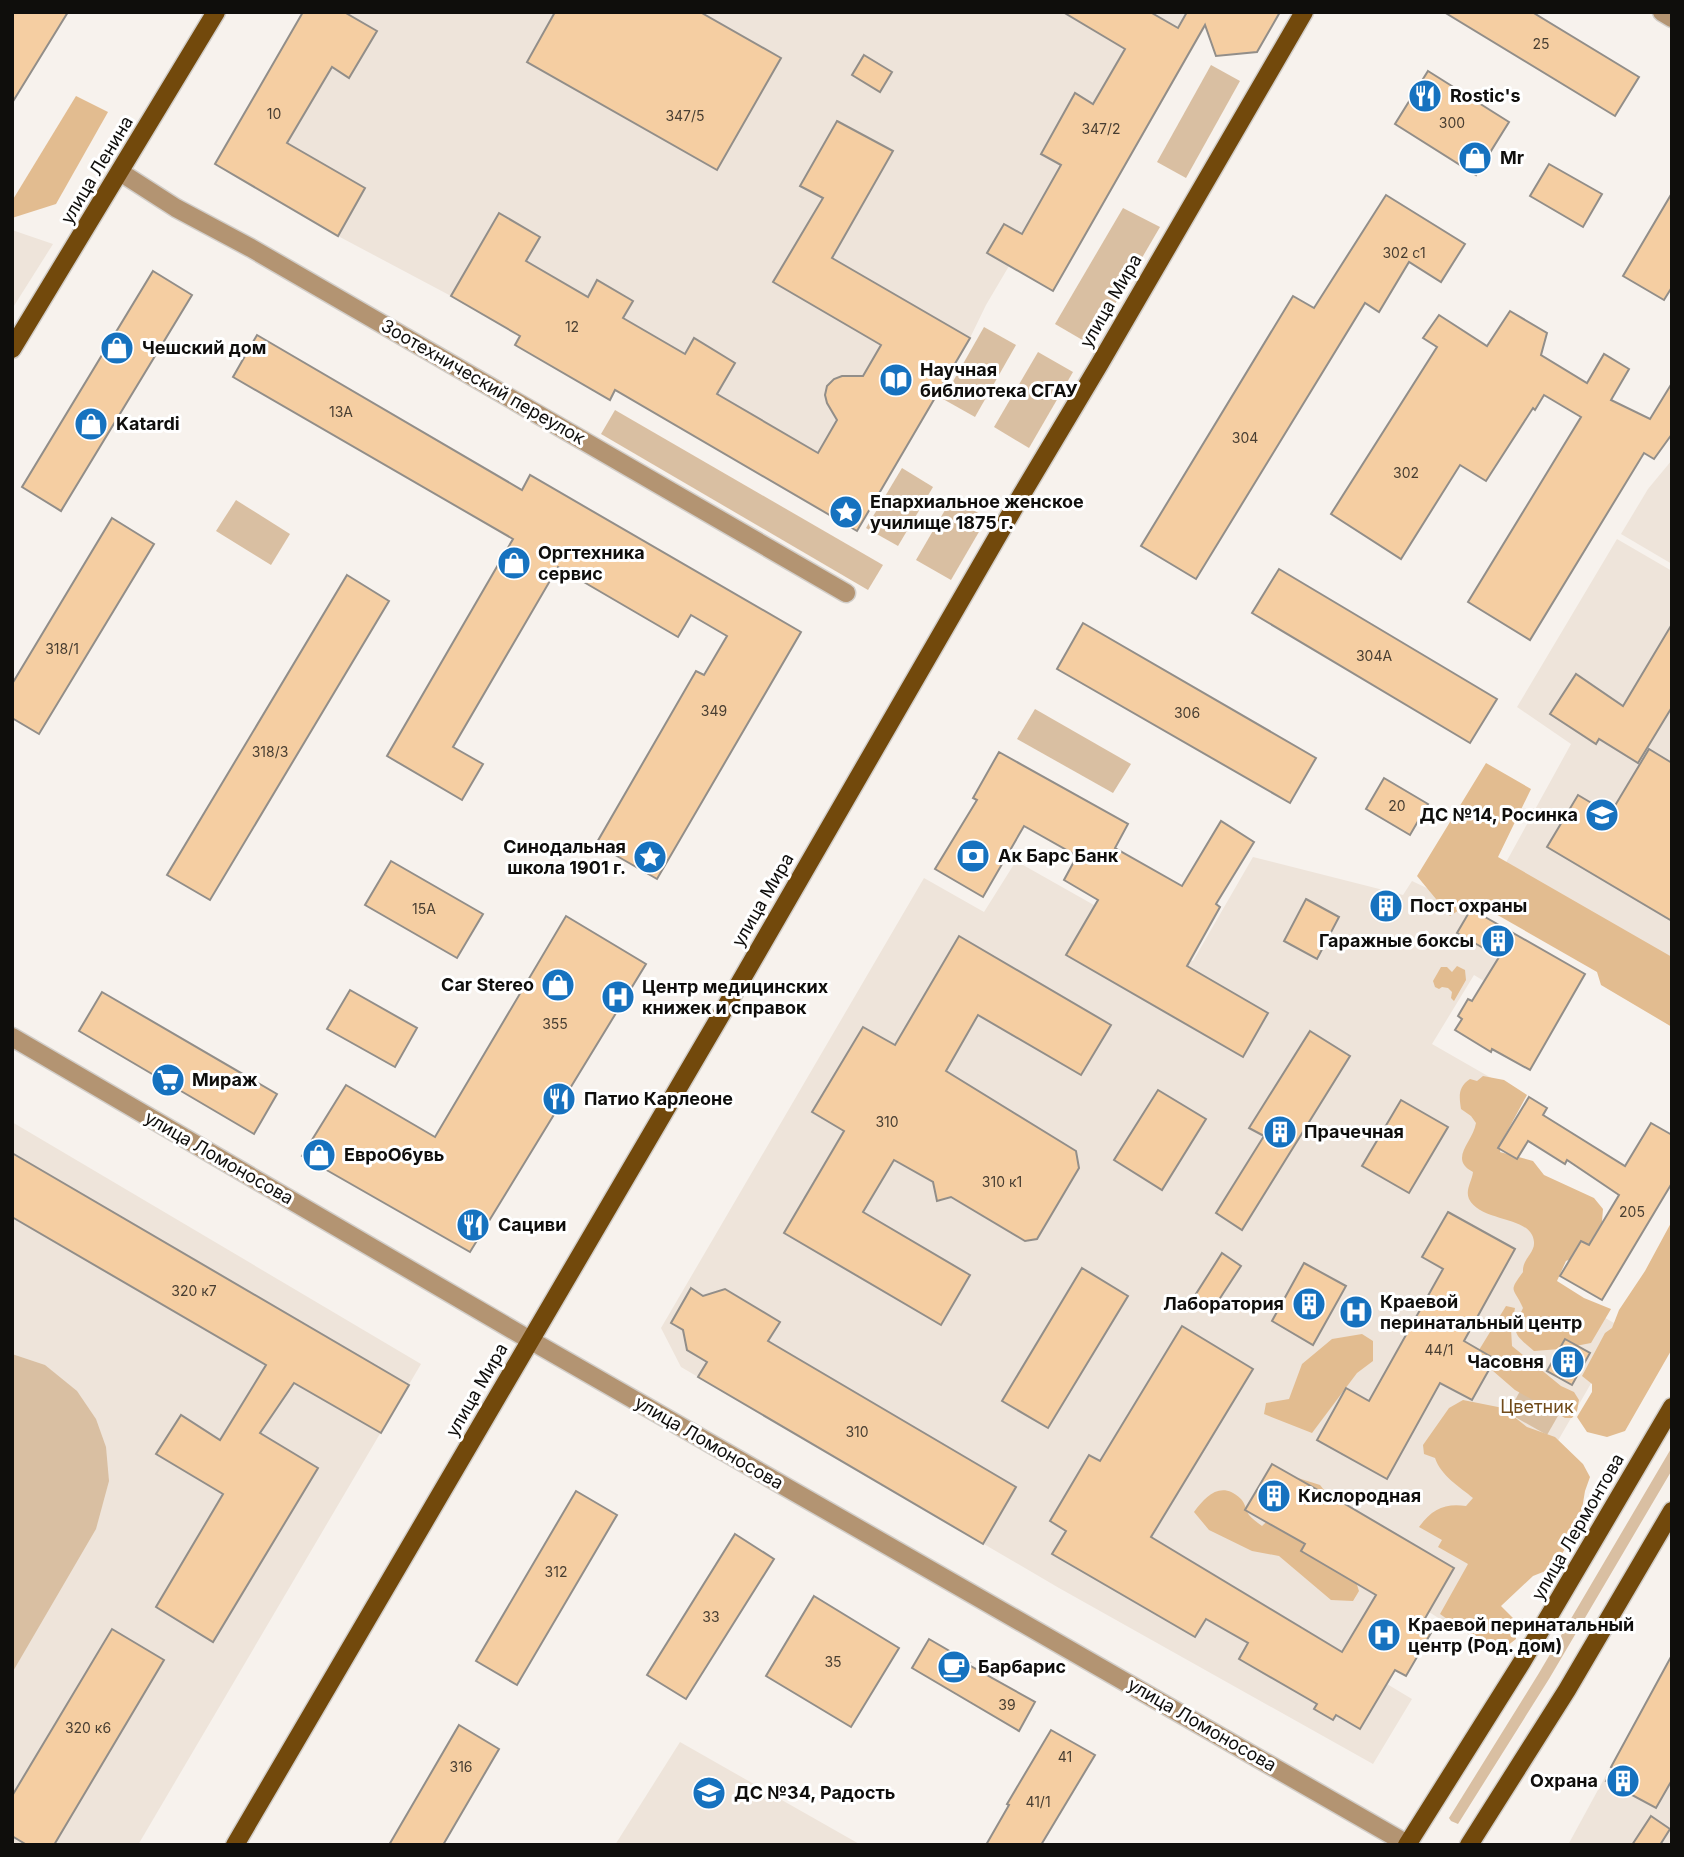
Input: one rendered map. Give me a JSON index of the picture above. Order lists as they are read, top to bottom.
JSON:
{
  "streets": {
    "main road": ["улица Ленина", "улица Мира", "улица Лермонтова"],
    "street": ["Зоотехнический переулок", "улица Ломоносова"]
  },
  "crossings": [
    ["улица Ленина", "Зоотехнический переулок"],
    ["улица Мира", "улица Ломоносова"],
    ["улица Ломоносова", "улица Лермонтова"]
  ],
  "parks": ["Цветник"],
  "places": {
    "restaurant": ["Rostic's", "Патио Карлеоне", "Сациви"],
    "shop": [
      "Mr",
      "Чешский дом",
      "Katardi",
      "Оргтехника сервис",
      "Car Stereo",
      "ЕвроОбувь"
    ],
    "library": ["Научная библиотека СГАУ"],
    "place": ["Епархиальное женское училище 1875 г.", "Синодальная школа 1901 г."],
    "school or university": ["ДС №14, Росинка", "ДС №34, Радость"],
    "bank": ["Ак Барс Банк"],
    "building": [
      "Пост охраны",
      "Гаражные боксы",
      "Прачечная",
      "Лаборатория",
      "Часовня",
      "Кислородная",
      "Охрана"
    ],
    "hospital": ["Центр медицинских книжек и справок", "Краевой перинатальный центр", "Краевой перинатальный центр (Род. дом)"],
    "supermarket": ["Мираж"],
    "cafe": ["Барбарис"]
  },
  "house_numbers": [
    "25",
    "10",
    "347/5",
    "300",
    "347/2",
    "302 с1",
    "12",
    "13А",
    "304",
    "302",
    "318/1",
    "304А",
    "349",
    "306",
    "318/3",
    "20",
    "15А",
    "355",
    "310",
    "310 к1",
    "205",
    "320 к7",
    "44/1",
    "310",
    "312",
    "33",
    "35",
    "39",
    "320 к6",
    "41",
    "316",
    "41/1"
  ]
}
